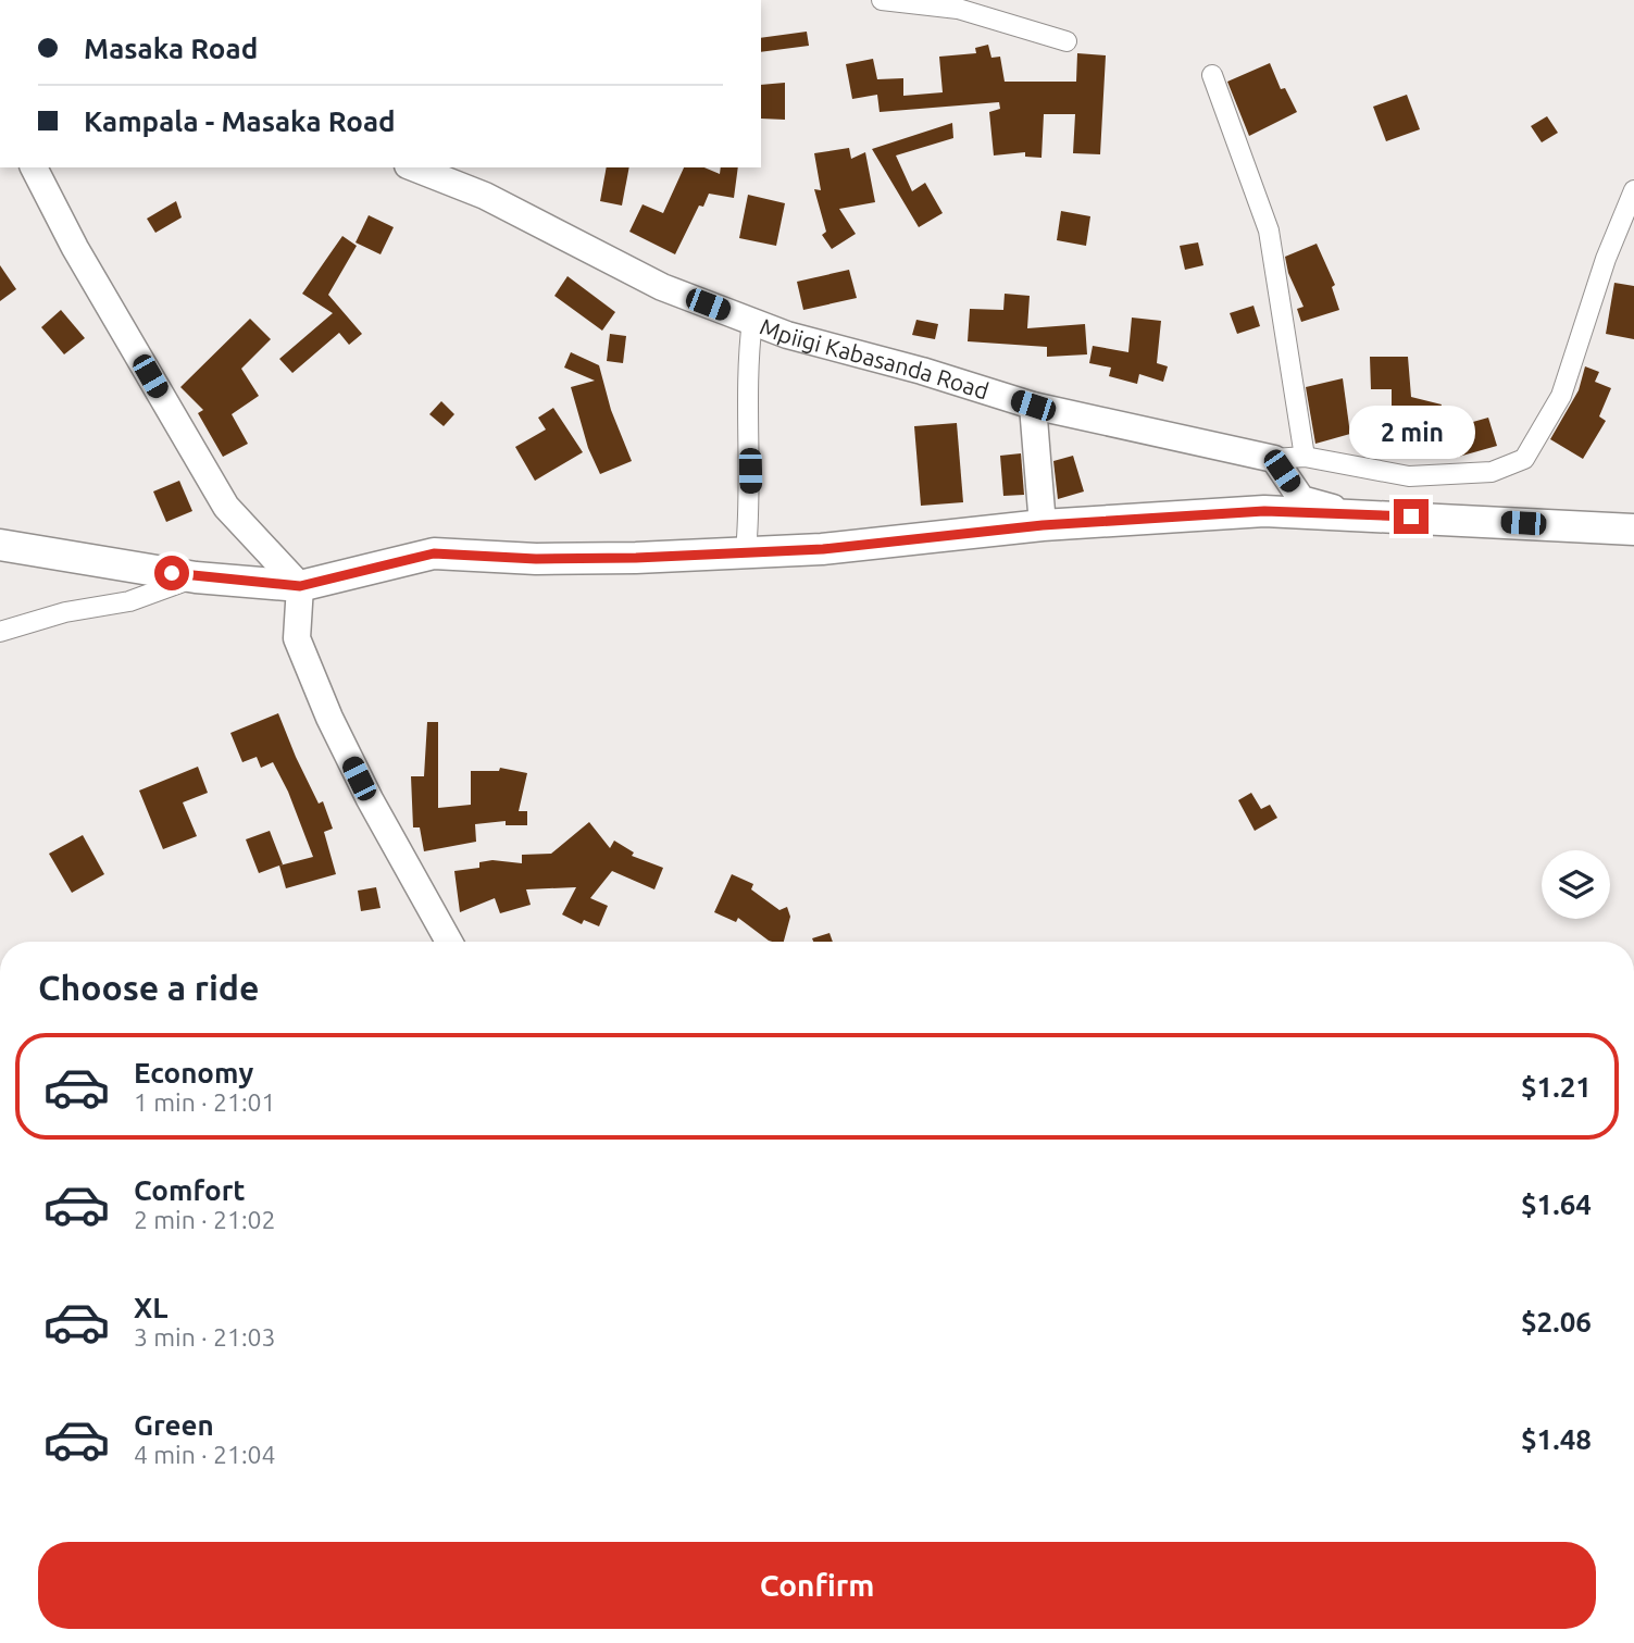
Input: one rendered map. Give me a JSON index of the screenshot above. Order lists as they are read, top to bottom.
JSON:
{
  "streets": {
    "main road": ["Mpiigi Kabasanda Road"]
  },
  "page": {
    "banner": ["Masaka Road", "Kampala - Masaka Road"],
    "bubble": "2 min",
    "heading": "Choose a ride",
    "list": [
      {
        "name": "Economy",
        "note": "1 min · 21:01",
        "value": "$1.21"
      },
      {
        "name": "Comfort",
        "note": "2 min · 21:02",
        "value": "$1.64"
      },
      {
        "name": "XL",
        "note": "3 min · 21:03",
        "value": "$2.06"
      },
      {
        "name": "Green",
        "note": "4 min · 21:04",
        "value": "$1.48"
      }
    ],
    "buttons": "Confirm"
  }
}
